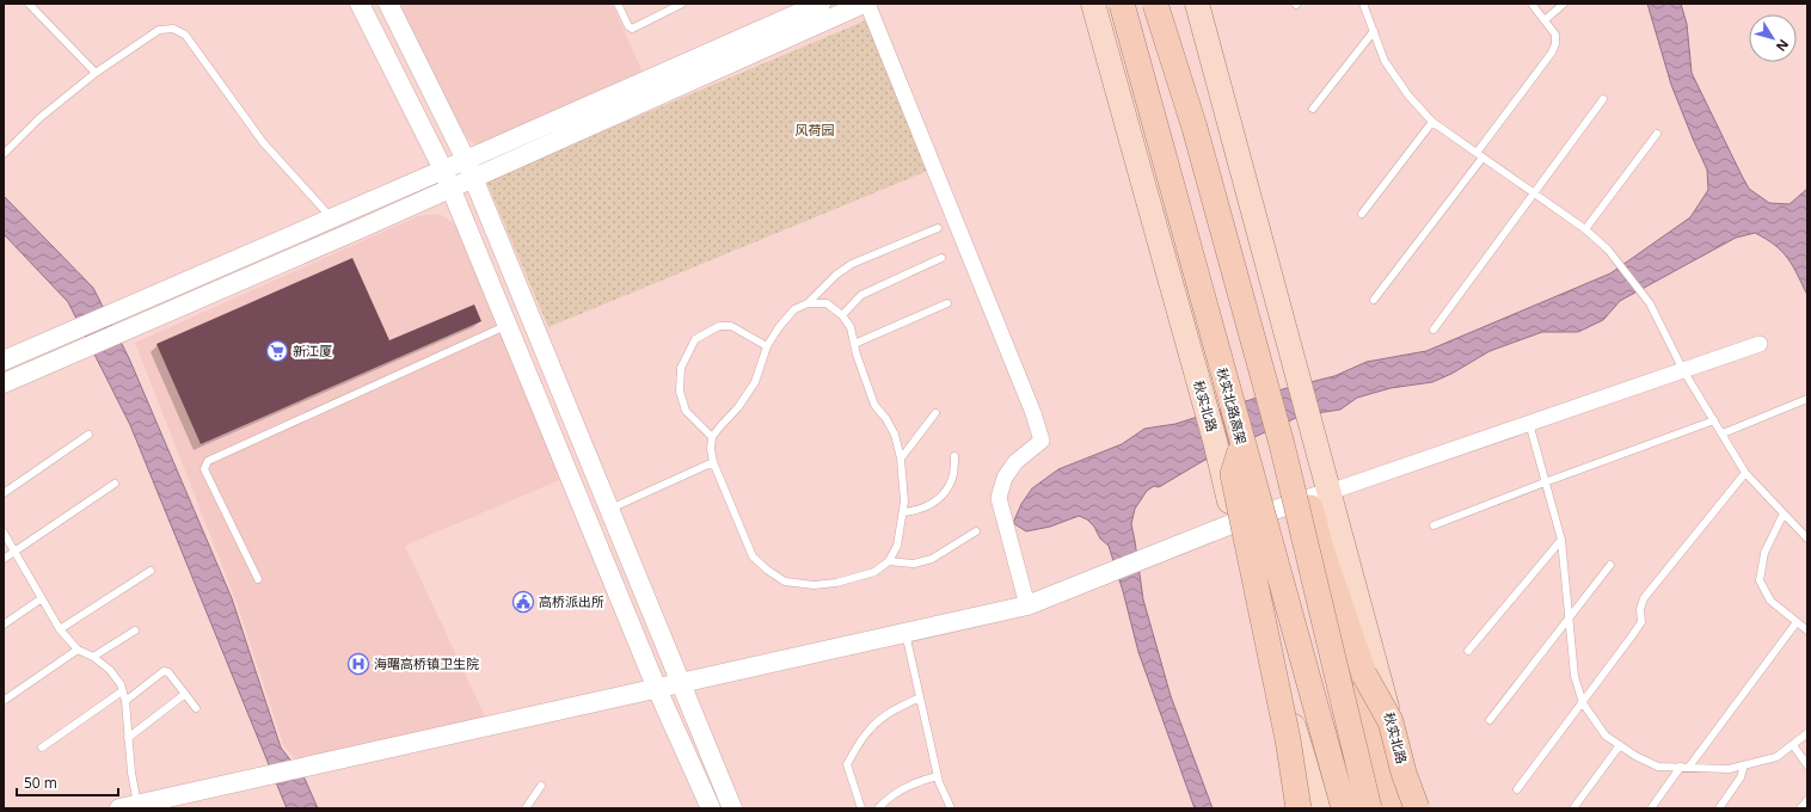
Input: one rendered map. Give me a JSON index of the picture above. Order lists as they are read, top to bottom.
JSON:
{
  "streets": {
    "highway": ["秋实北路高架"],
    "main road": ["秋实北路"]
  },
  "parks": ["风荷园"],
  "places": {
    "supermarket": ["新江厦"],
    "public building": ["高桥派出所"],
    "hospital": ["海曙高桥镇卫生院"]
  },
  "scale_bar": "50 m",
  "north": "bottom right"
}
